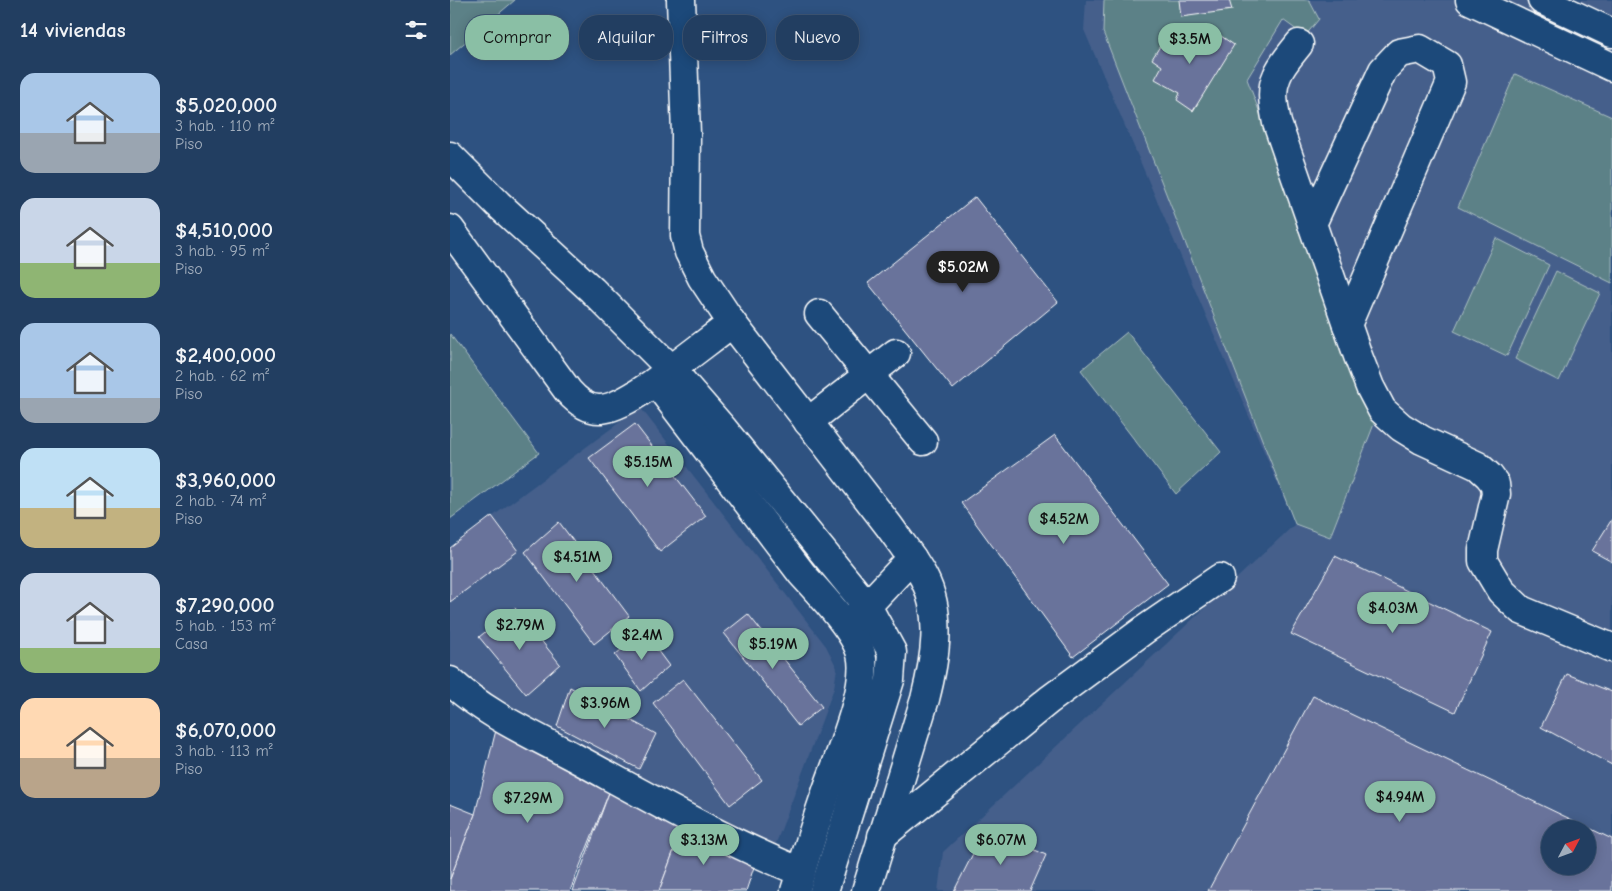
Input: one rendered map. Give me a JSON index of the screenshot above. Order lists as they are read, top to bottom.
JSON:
{
  "north": "top right",
  "page": {
    "heading": "14 viviendas",
    "chip": [
      "Comprar",
      "Alquilar",
      "Filtros",
      "Nuevo"
    ],
    "price": [
      "$3.5M",
      "$5.02M",
      "$5.15M",
      "$4.52M",
      "$4.51M",
      "$4.03M",
      "$2.79M",
      "$2.4M",
      "$5.19M",
      "$3.96M",
      "$4.94M",
      "$7.29M",
      "$3.13M",
      "$6.07M"
    ],
    "list": [
      {
        "name": "$5,020,000",
        "note": "3 hab. · 110 m² · Piso"
      },
      {
        "name": "$4,510,000",
        "note": "3 hab. · 95 m² · Piso"
      },
      {
        "name": "$2,400,000",
        "note": "2 hab. · 62 m² · Piso"
      },
      {
        "name": "$3,960,000",
        "note": "2 hab. · 74 m² · Piso"
      },
      {
        "name": "$7,290,000",
        "note": "5 hab. · 153 m² · Casa"
      },
      {
        "name": "$6,070,000",
        "note": "3 hab. · 113 m² · Piso"
      }
    ]
  }
}
